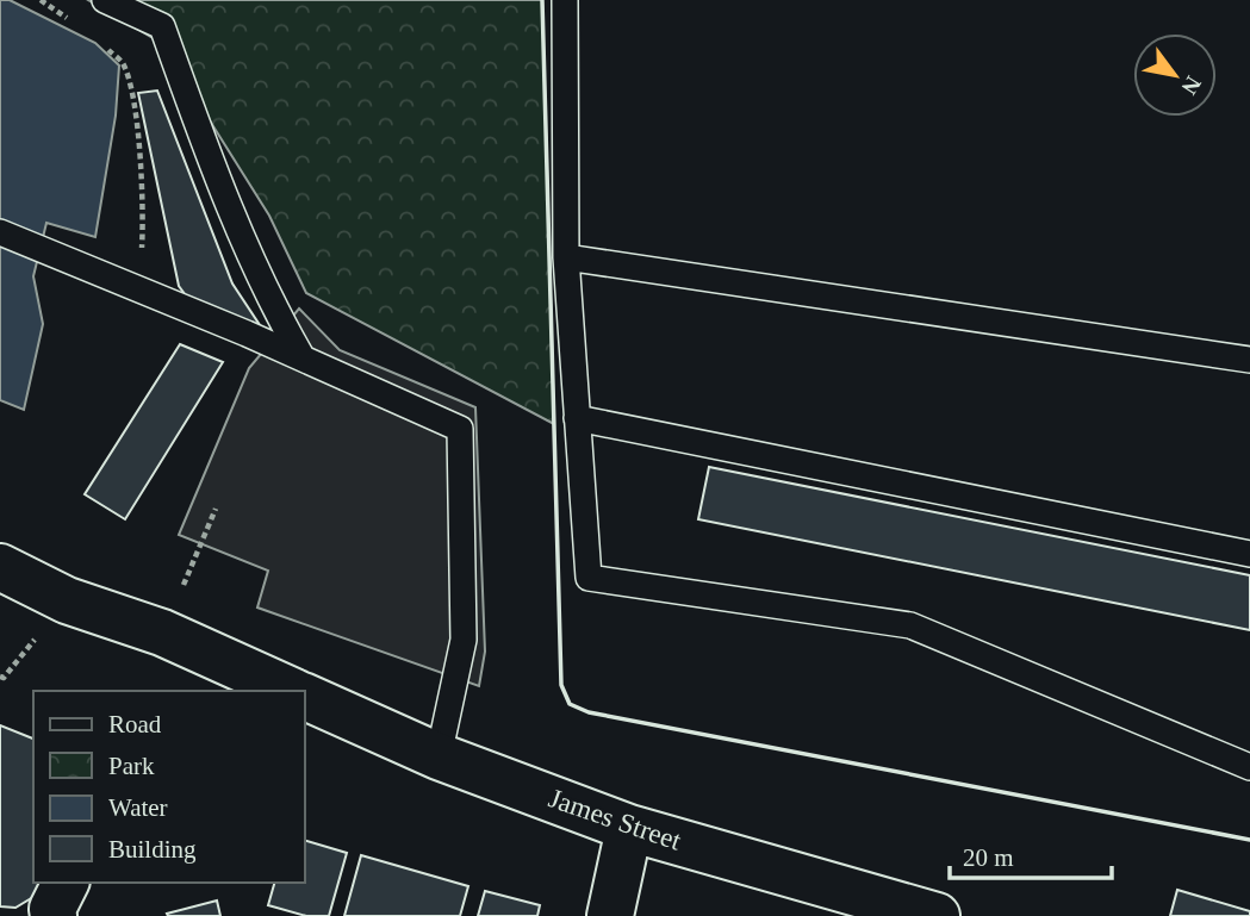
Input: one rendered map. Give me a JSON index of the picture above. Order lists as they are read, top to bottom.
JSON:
{
  "streets": {
    "street": ["James Street"]
  },
  "legend": [
    "Road",
    "Park",
    "Water",
    "Building"
  ],
  "scale_bar": "20 m",
  "north": "bottom right"
}
